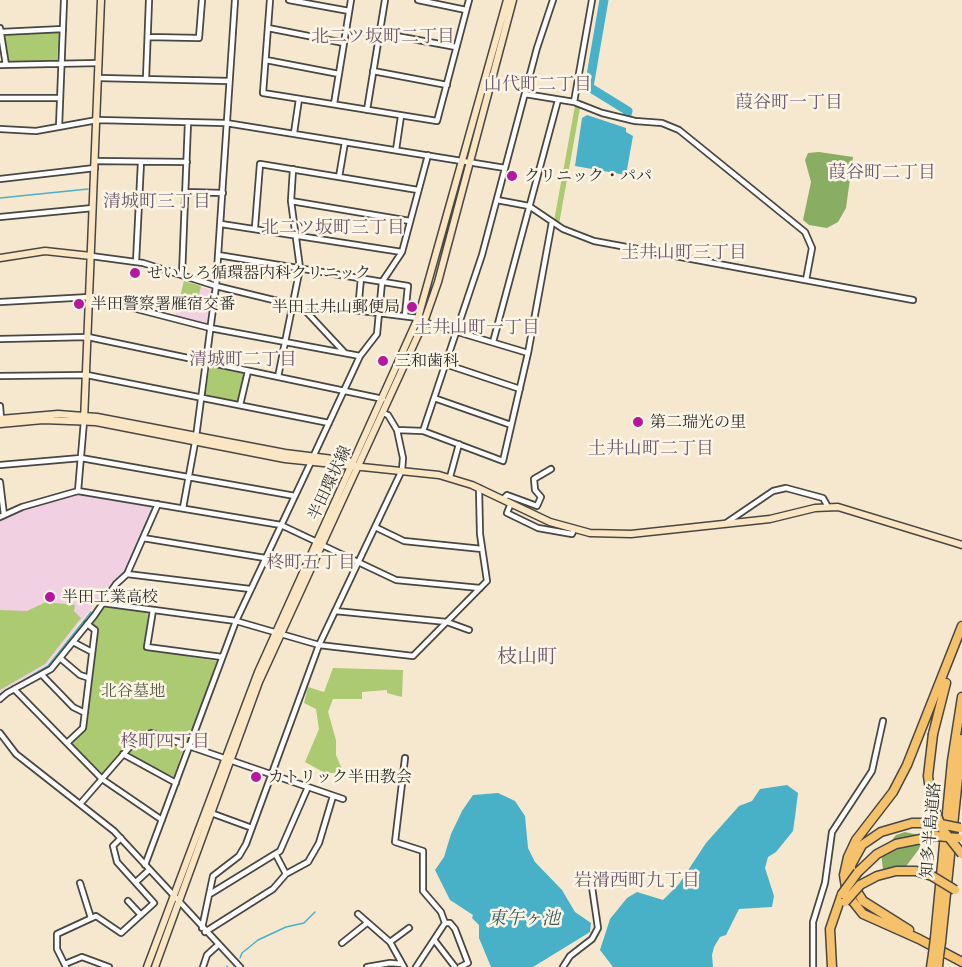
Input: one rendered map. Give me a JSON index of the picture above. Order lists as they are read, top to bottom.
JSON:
{
  "streets": {
    "highway": ["知多半島道路"],
    "main road": ["半田環状線"]
  },
  "districts": [
    "北二ツ坂町二丁目",
    "山代町二丁目",
    "葭谷町一丁目",
    "葭谷町二丁目",
    "清城町三丁目",
    "北二ツ坂町三丁目",
    "土井山町三丁目",
    "土井山町一丁目",
    "清城町二丁目",
    "土井山町二丁目",
    "柊町五丁目",
    "枝山町",
    "柊町四丁目",
    "岩滑西町九丁目"
  ],
  "water": ["東午ヶ池"],
  "parks": ["北谷墓地"],
  "places": [
    "クリニック・パパ",
    "せいしろ循環器内科クリニック",
    "半田警察署雁宿交番",
    "半田土井山郵便局",
    "三和歯科",
    "第二瑞光の里",
    "半田工業高校",
    "カトリック半田教会"
  ]
}
